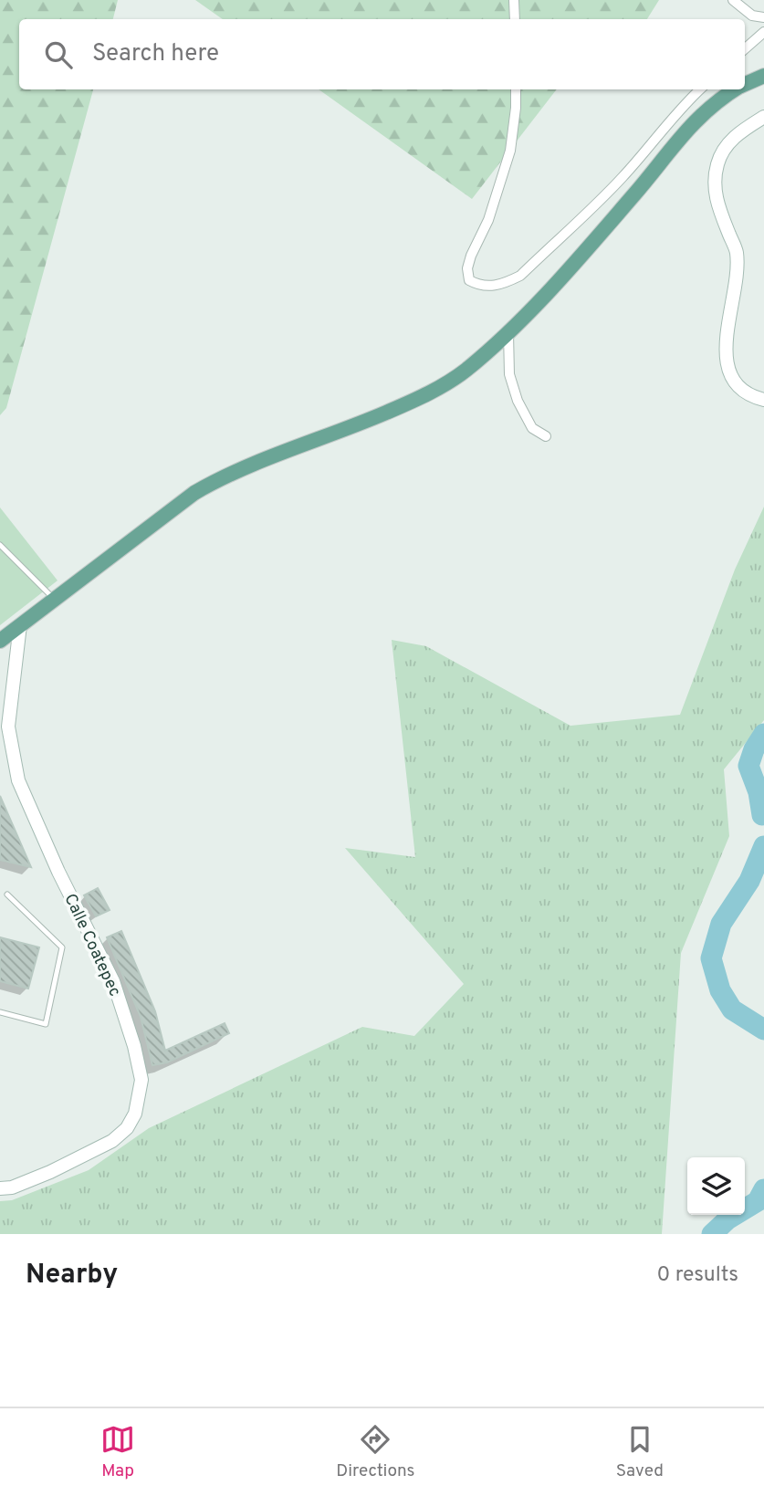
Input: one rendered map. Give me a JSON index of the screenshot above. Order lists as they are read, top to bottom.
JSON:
{
  "streets": {
    "main road": ["Calle Coatepec"]
  },
  "page": {
    "search": "Search here",
    "heading": ["Nearby", "0 results"],
    "nav": ["Map", "Directions", "Saved"]
  }
}
